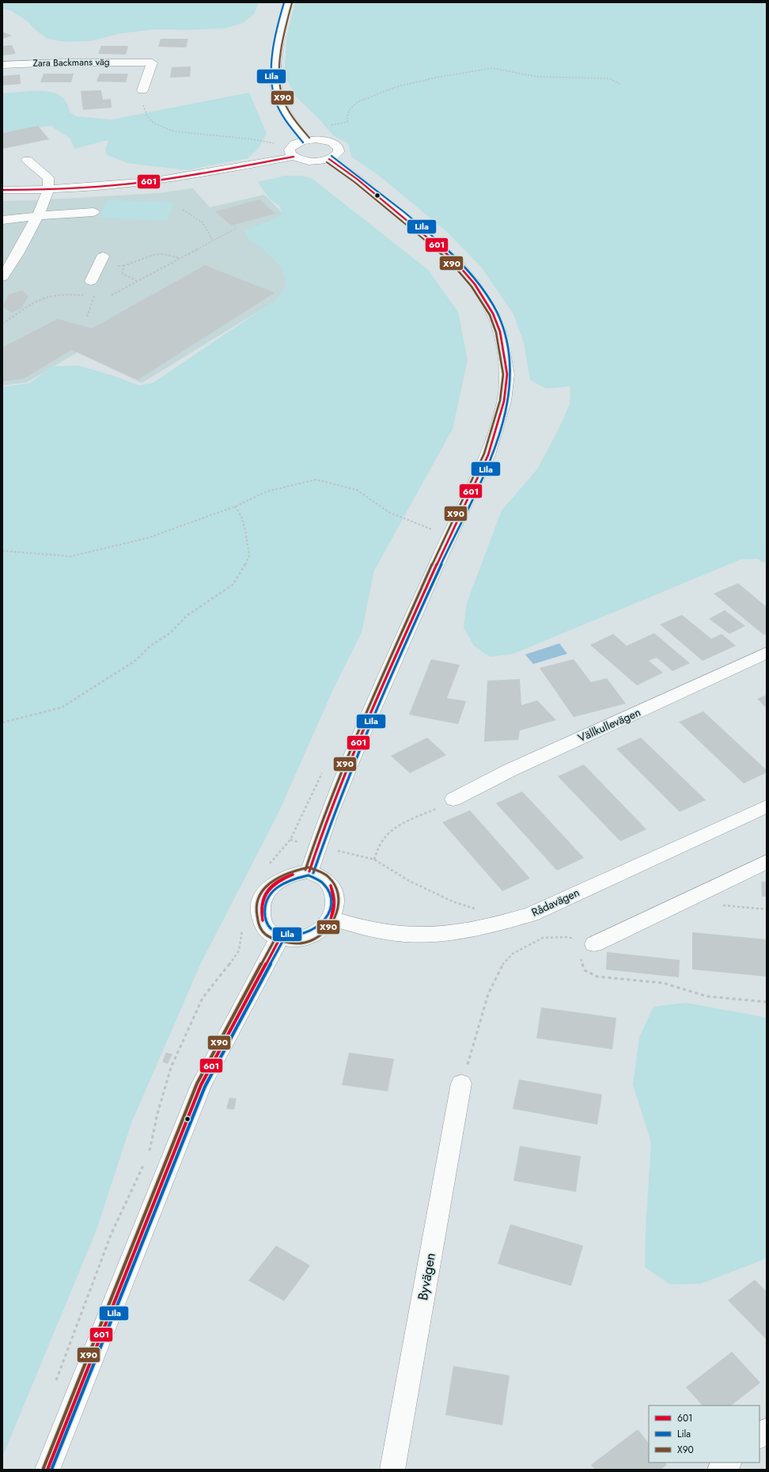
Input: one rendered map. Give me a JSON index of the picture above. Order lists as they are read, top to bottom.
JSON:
{
  "streets": {
    "street": [
      "Zara Backmans väg",
      "Vällkullevägen",
      "Rådavägen",
      "Byvägen"
    ]
  },
  "lines": ["transit line Lila", "transit line X90", "transit line 601"],
  "legend": ["601", "Lila", "X90"]
}
